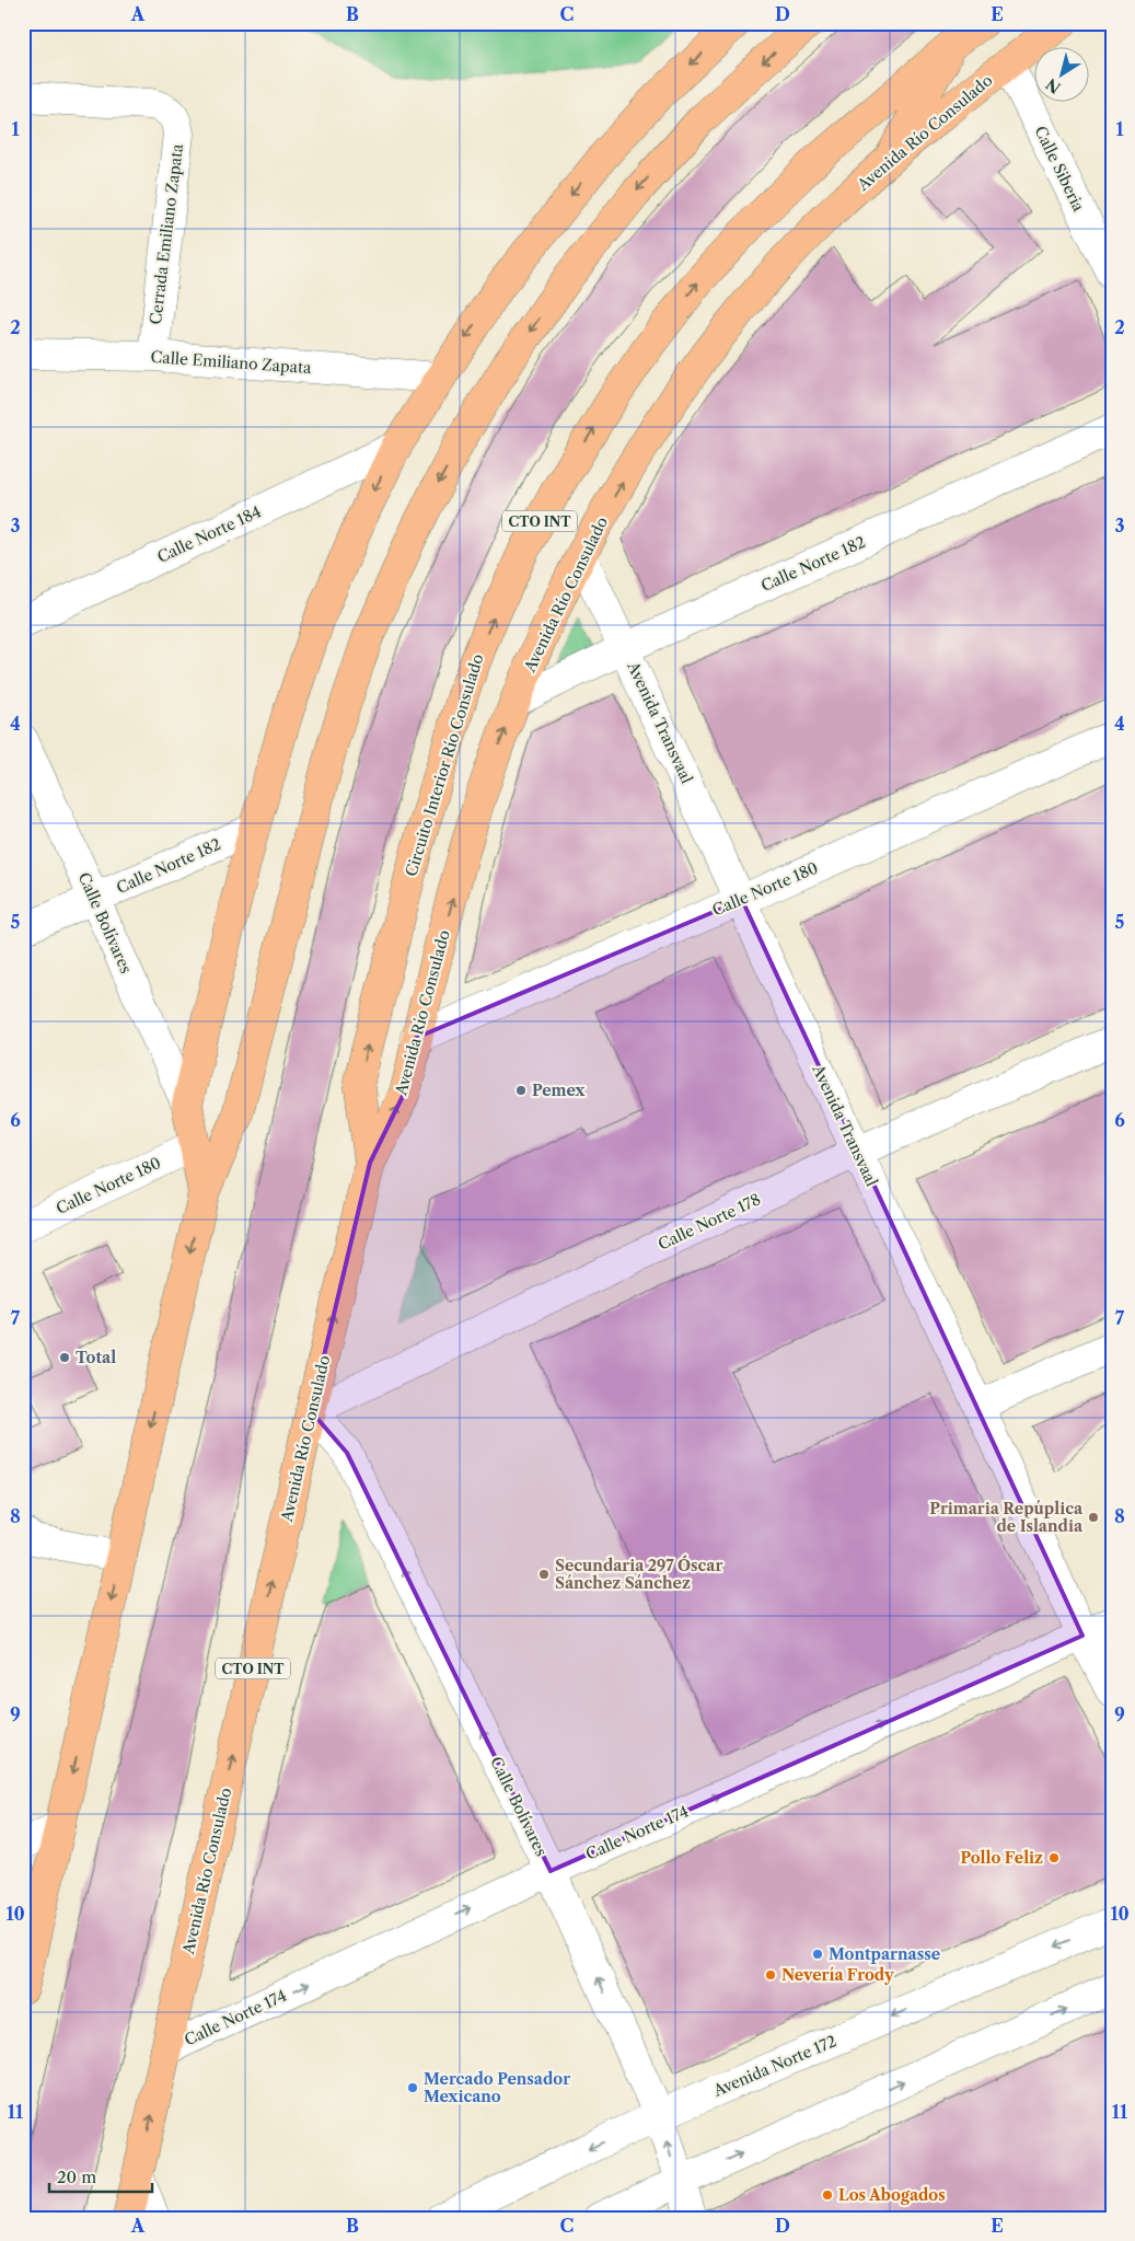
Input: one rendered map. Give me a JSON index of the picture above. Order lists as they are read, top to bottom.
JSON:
{
  "streets": {
    "main road": ["Avenida Río Consulado", "CTO INT", "Circuito Interior Río Consulado"],
    "street": [
      "Calle Siberia",
      "Cerrada Emiliano Zapata",
      "Calle Emiliano Zapata",
      "Calle Norte 184",
      "Calle Norte 182",
      "Avenida Transvaal",
      "Calle Norte 180",
      "Calle Bolívares",
      "Calle Norte 178",
      "Calle Norte 174",
      "Avenida Norte 172"
    ]
  },
  "crossings": [
    ["Avenida Río Consulado", "Calle Siberia"],
    ["Avenida Río Consulado", "Calle Norte 182"],
    ["Avenida Río Consulado", "Avenida Transvaal"],
    ["Avenida Río Consulado", "Circuito Interior Río Consulado"],
    ["Avenida Río Consulado", "Calle Norte 180"],
    ["Avenida Río Consulado", "Calle Bolívares"],
    ["Avenida Río Consulado", "Calle Norte 178"],
    ["Avenida Río Consulado", "Calle Norte 174"],
    ["Cerrada Emiliano Zapata", "Calle Emiliano Zapata"],
    ["Calle Norte 182", "Avenida Transvaal"],
    ["Calle Norte 182", "Calle Bolívares"],
    ["Avenida Transvaal", "Calle Norte 180"],
    ["Avenida Transvaal", "Calle Norte 178"],
    ["Avenida Transvaal", "Calle Norte 174"],
    ["Calle Bolívares", "Calle Norte 178"],
    ["Calle Bolívares", "Calle Norte 174"],
    ["Calle Bolívares", "Avenida Norte 172"]
  ],
  "one_way": ["Calle Bolívares", "Calle Norte 174"],
  "places": [
    "Pemex",
    "Total",
    "Primaria Repúplica de Islandia",
    "Secundaria 297 Óscar Sánchez Sánchez",
    "Pollo Feliz",
    "Montparnasse",
    "Nevería Frody",
    "Mercado Pensador Mexicano",
    "Los Abogados"
  ],
  "scale_bar": "20 m",
  "north": "bottom left",
  "grid": {
    "columns": [
      "A",
      "B",
      "C",
      "D",
      "E"
    ],
    "rows": [
      "1",
      "2",
      "3",
      "4",
      "5",
      "6",
      "7",
      "8",
      "9",
      "10",
      "11"
    ]
  }
}
